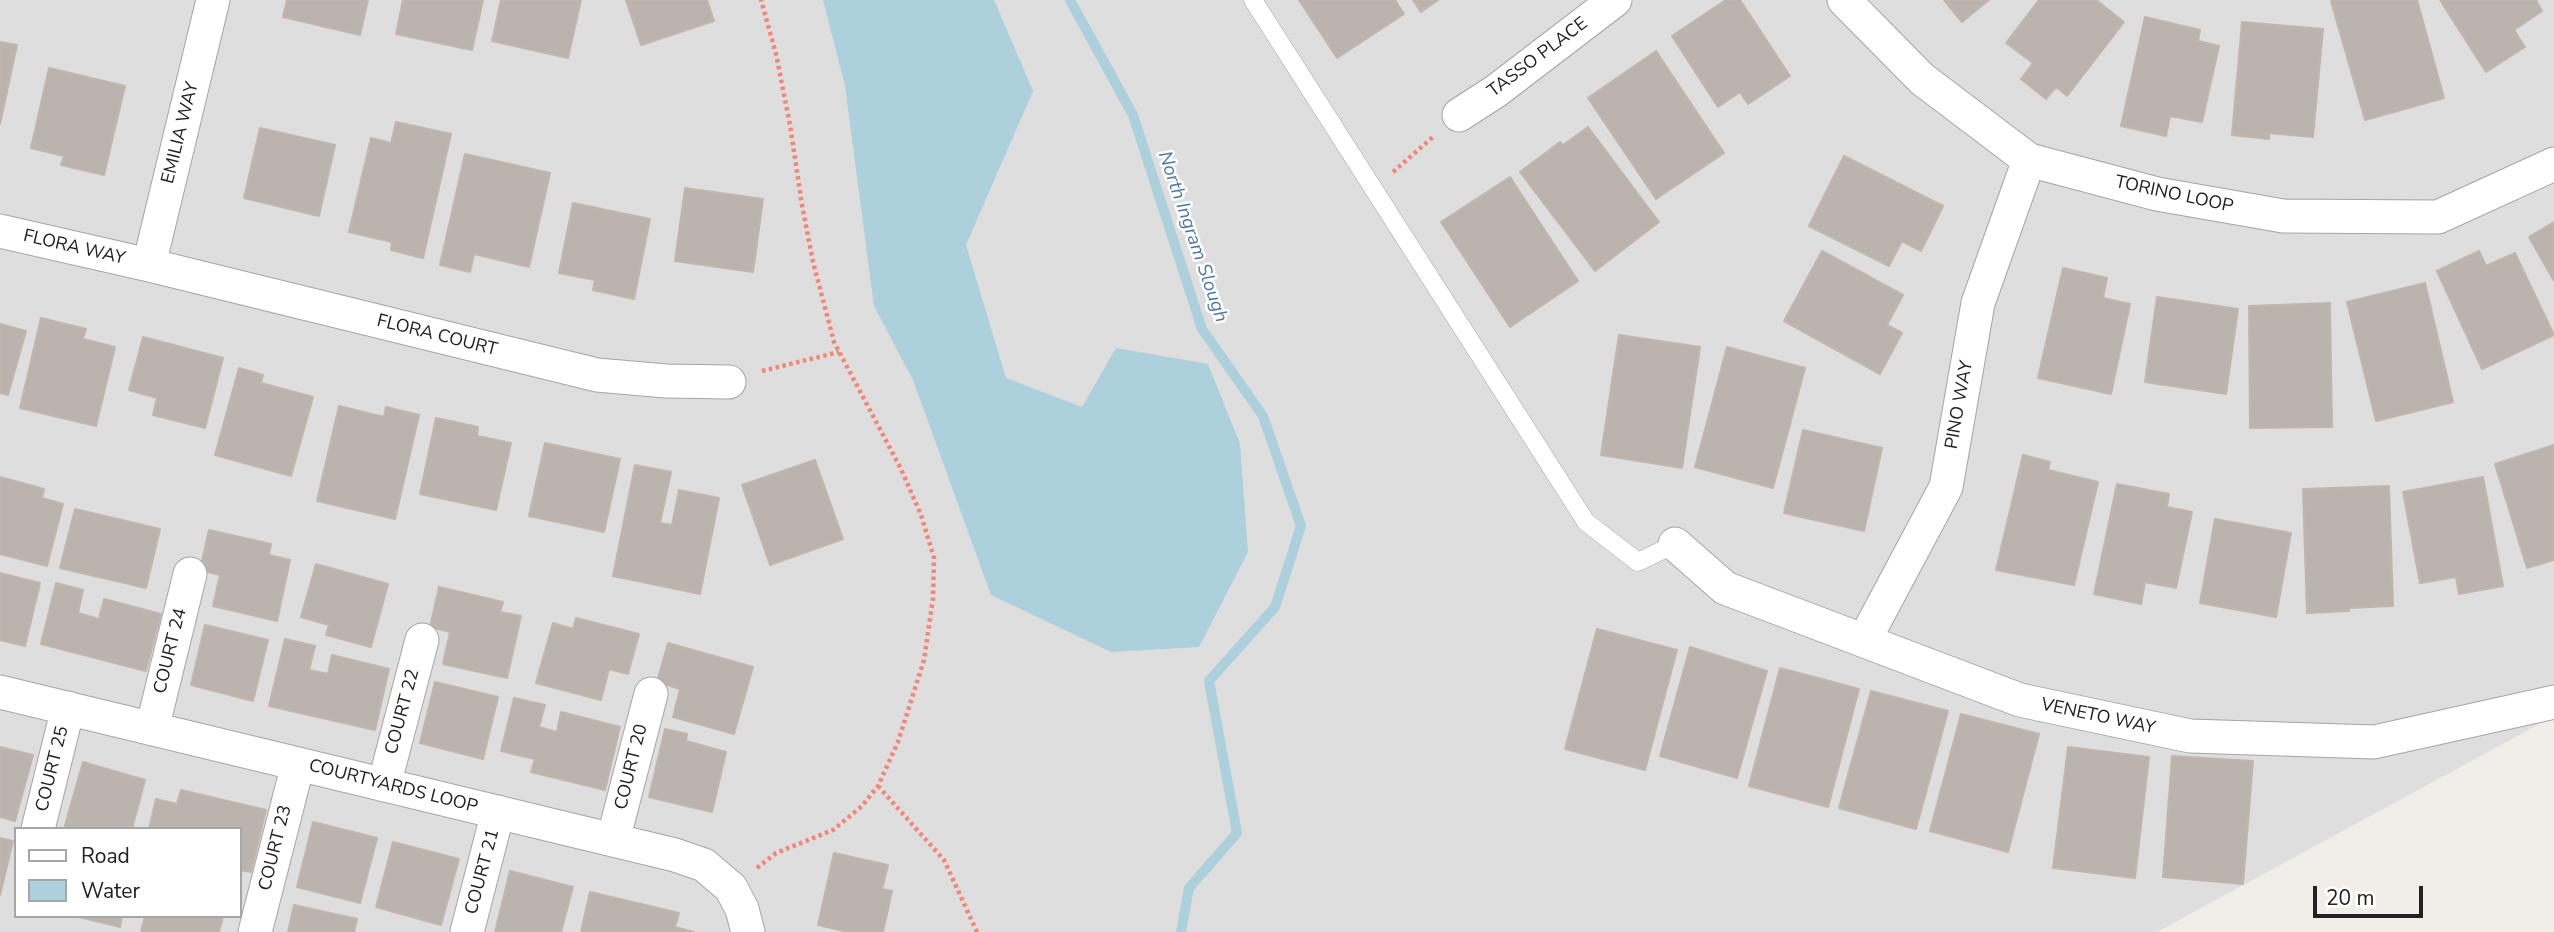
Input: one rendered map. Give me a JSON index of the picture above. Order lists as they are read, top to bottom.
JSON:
{
  "streets": {
    "street": [
      "TASSO PLACE",
      "EMILIA WAY",
      "TORINO LOOP",
      "FLORA WAY",
      "FLORA COURT",
      "PINO WAY",
      "COURT 24",
      "COURT 22",
      "VENETO WAY",
      "COURT 20",
      "COURT 25",
      "COURTYARDS LOOP",
      "COURT 23",
      "COURT 21"
    ]
  },
  "crossings": [
    ["EMILIA WAY", "FLORA WAY"],
    ["EMILIA WAY", "FLORA COURT"],
    ["TORINO LOOP", "PINO WAY"],
    ["FLORA WAY", "FLORA COURT"],
    ["PINO WAY", "VENETO WAY"],
    ["COURT 24", "COURTYARDS LOOP"],
    ["COURT 22", "COURTYARDS LOOP"],
    ["COURT 20", "COURTYARDS LOOP"],
    ["COURT 25", "COURTYARDS LOOP"],
    ["COURTYARDS LOOP", "COURT 23"],
    ["COURTYARDS LOOP", "COURT 21"]
  ],
  "water": ["North Ingram Slough"],
  "legend": ["Road", "Water"],
  "scale_bar": "20 m"
}
